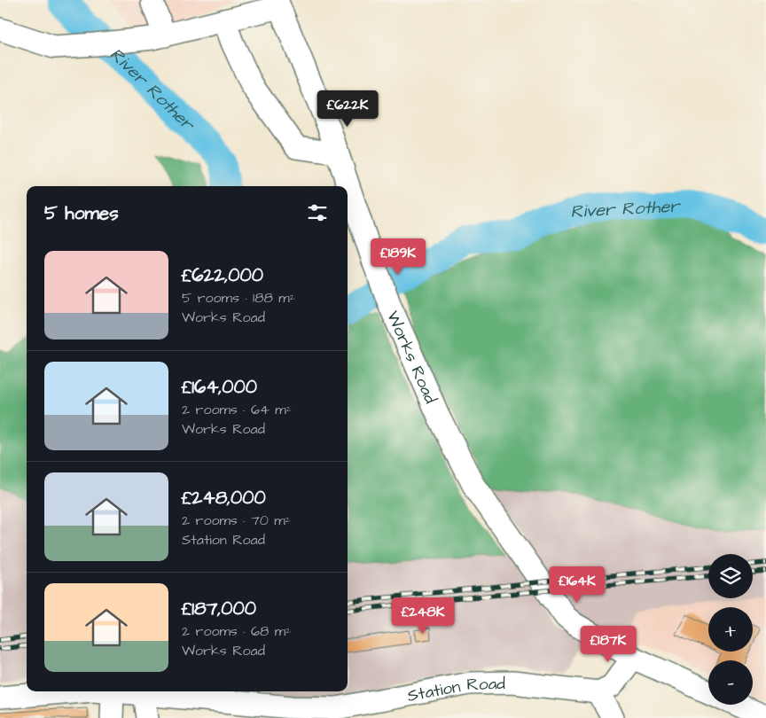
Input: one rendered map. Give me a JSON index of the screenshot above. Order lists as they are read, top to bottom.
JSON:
{
  "streets": {
    "street": ["Works Road", "Station Road"]
  },
  "water": ["River Rother"],
  "page": {
    "price": [
      "£622K",
      "£189K",
      "£164K",
      "£248K",
      "£187K"
    ],
    "heading": "5 homes",
    "list": [
      {
        "name": "£622,000",
        "note": "5 rooms · 188 m² · Works Road"
      },
      {
        "name": "£164,000",
        "note": "2 rooms · 64 m² · Works Road"
      },
      {
        "name": "£248,000",
        "note": "2 rooms · 70 m² · Station Road"
      },
      {
        "name": "£187,000",
        "note": "2 rooms · 68 m² · Works Road"
      }
    ],
    "map_buttons": ["+", "−"]
  }
}
